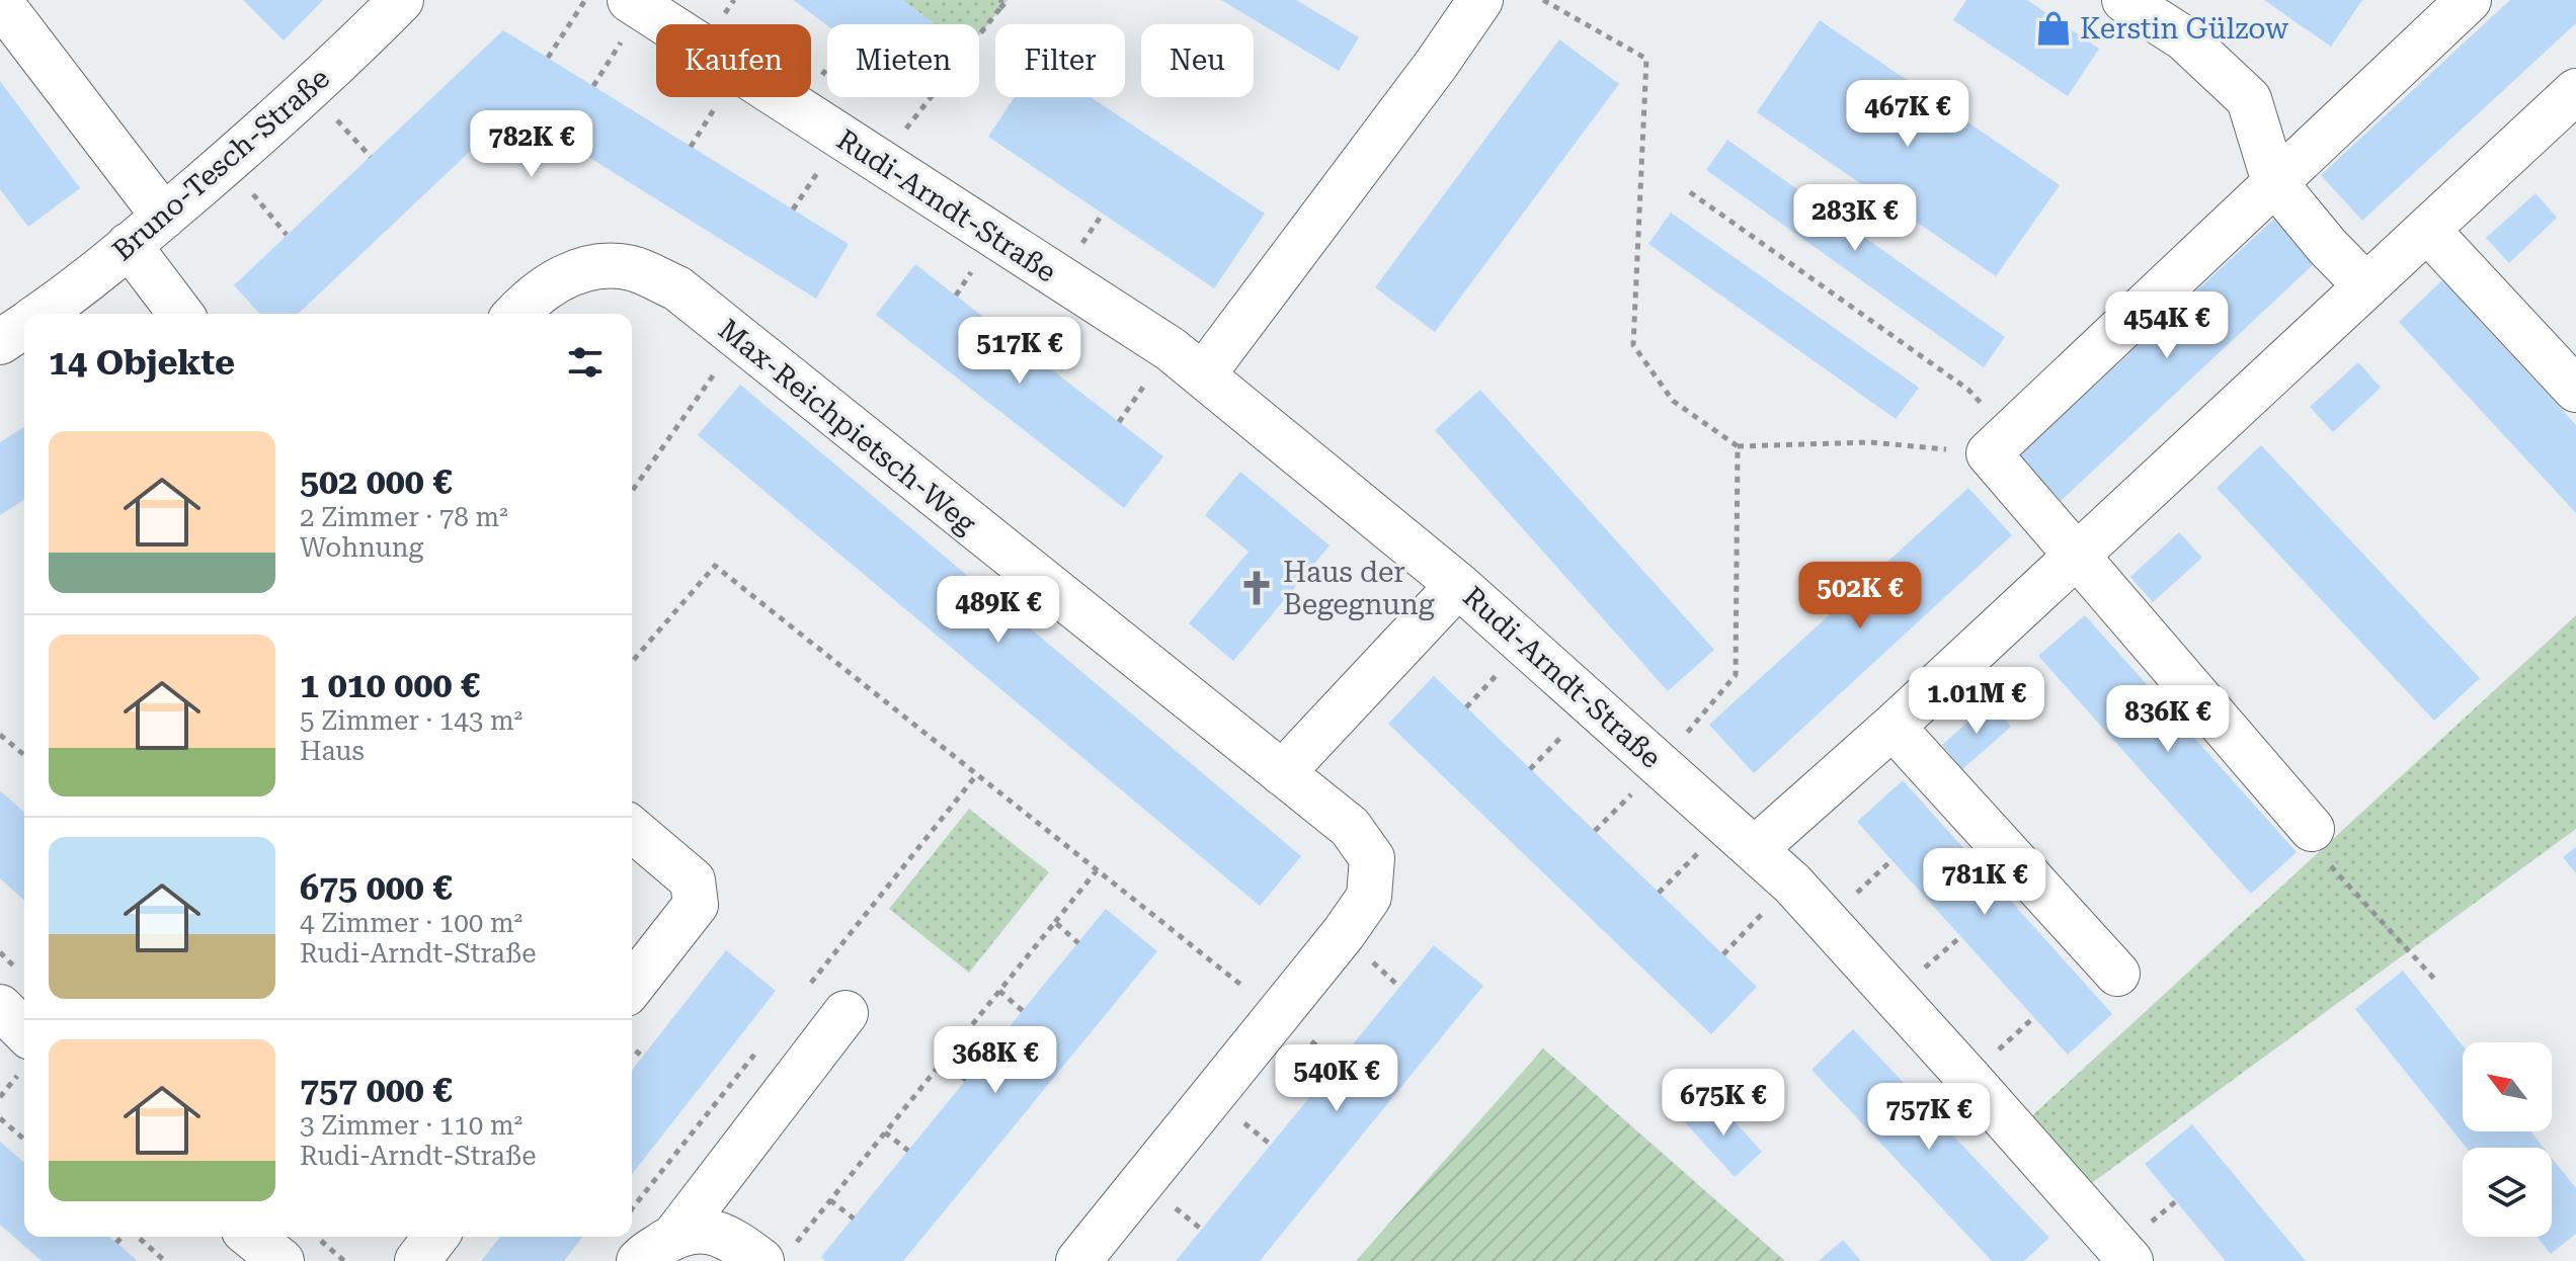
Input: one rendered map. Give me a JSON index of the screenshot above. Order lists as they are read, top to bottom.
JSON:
{
  "streets": {
    "street": ["Bruno-Tesch-Straße", "Rudi-Arndt-Straße", "Max-Reichpietsch-Weg"]
  },
  "places": {
    "shop": ["Kerstin Gülzow"],
    "church": ["Haus der Begegnung"]
  },
  "north": "top left",
  "page": {
    "chip": [
      "Kaufen",
      "Mieten",
      "Filter",
      "Neu"
    ],
    "price": [
      "467K €",
      "782K €",
      "283K €",
      "454K €",
      "517K €",
      "502K €",
      "489K €",
      "1.01M €",
      "836K €",
      "781K €",
      "368K €",
      "540K €",
      "675K €",
      "757K €"
    ],
    "heading": "14 Objekte",
    "list": [
      {
        "name": "502 000 €",
        "note": "2 Zimmer · 78 m² · Wohnung"
      },
      {
        "name": "1 010 000 €",
        "note": "5 Zimmer · 143 m² · Haus"
      },
      {
        "name": "675 000 €",
        "note": "4 Zimmer · 100 m² · Rudi-Arndt-Straße"
      },
      {
        "name": "757 000 €",
        "note": "3 Zimmer · 110 m² · Rudi-Arndt-Straße"
      }
    ]
  }
}
